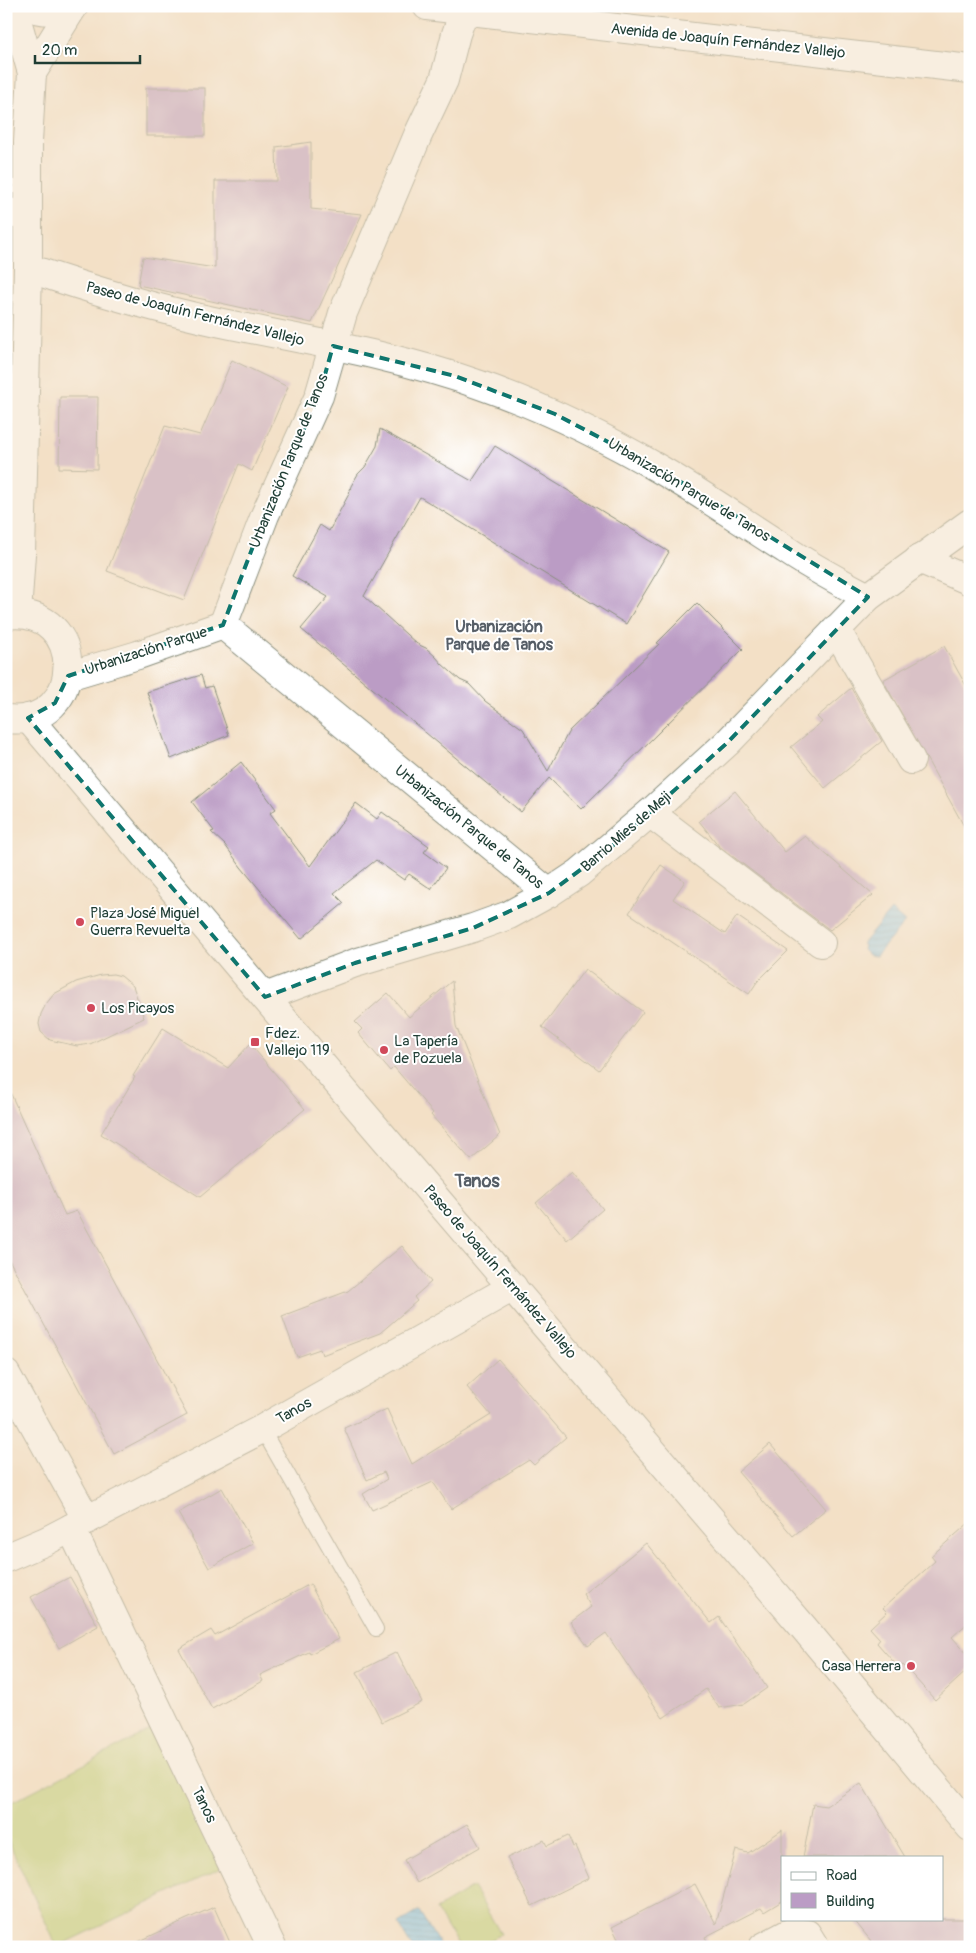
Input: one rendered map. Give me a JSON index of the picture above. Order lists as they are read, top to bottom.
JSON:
{
  "streets": {
    "street": [
      "Avenida de Joaquín Fernández Vallejo",
      "Paseo de Joaquín Fernández Vallejo",
      "Urbanización Parque de Tanos",
      "Urbanización Parque",
      "Barrio Mies de Meji",
      "Tanos"
    ]
  },
  "crossings": [
    ["Paseo de Joaquín Fernández Vallejo", "Urbanización Parque de Tanos"],
    ["Paseo de Joaquín Fernández Vallejo", "Barrio Mies de Meji"],
    ["Paseo de Joaquín Fernández Vallejo", "Tanos"],
    ["Urbanización Parque de Tanos", "Urbanización Parque"],
    ["Urbanización Parque de Tanos", "Barrio Mies de Meji"]
  ],
  "districts": ["Urbanización Parque de Tanos", "Tanos"],
  "places": {
    "other": [
      "Plaza José Miguel Guerra Revuelta",
      "Los Picayos",
      "La Tapería de Pozuela",
      "Casa Herrera"
    ],
    "transit": ["Fdez. Vallejo 119"]
  },
  "legend": ["Road", "Building"],
  "scale_bar": "20 m"
}
